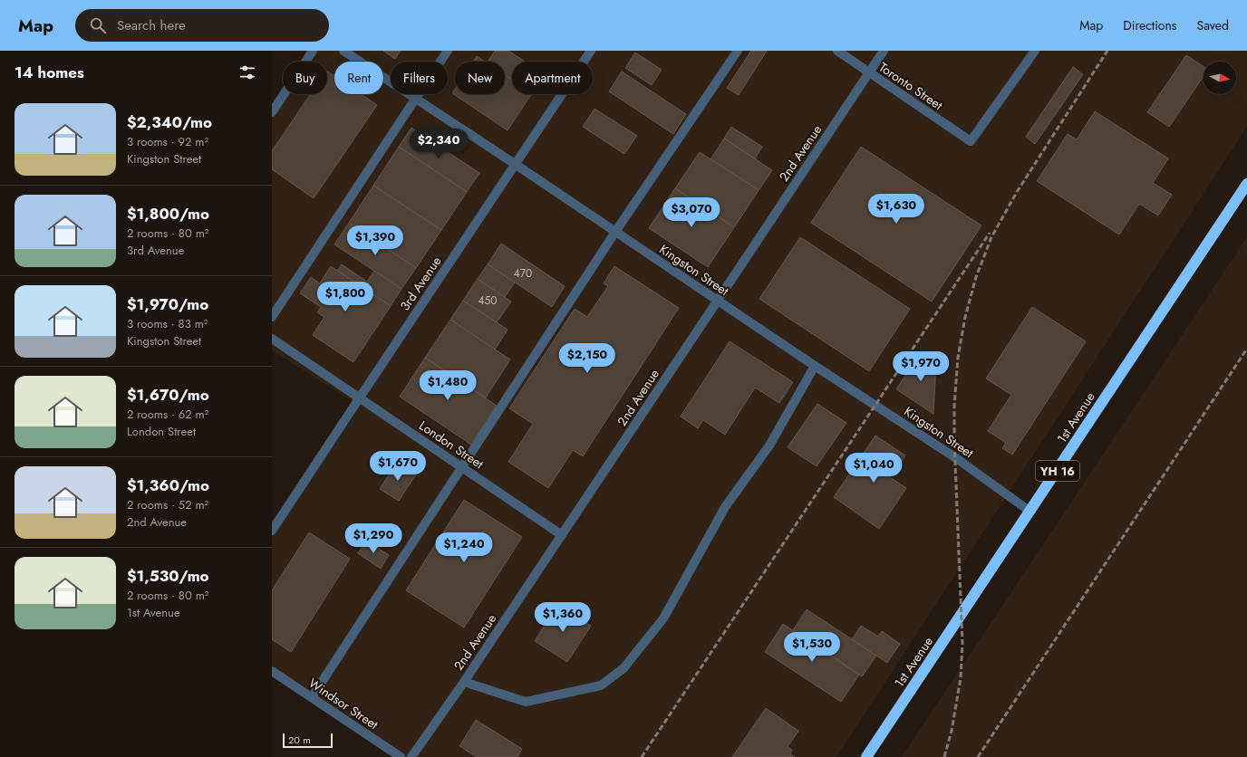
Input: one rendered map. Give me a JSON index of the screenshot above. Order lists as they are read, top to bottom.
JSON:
{
  "streets": {
    "highway": ["1st Avenue", "YH 16"],
    "street": [
      "Toronto Street",
      "2nd Avenue",
      "Kingston Street",
      "3rd Avenue",
      "London Street",
      "Windsor Street"
    ]
  },
  "crossings": [
    ["Toronto Street", "2nd Avenue"],
    ["2nd Avenue", "Kingston Street"],
    ["2nd Avenue", "London Street"],
    ["Kingston Street", "3rd Avenue"],
    ["Kingston Street", "1st Avenue"],
    ["3rd Avenue", "London Street"]
  ],
  "house_numbers": ["470", "450"],
  "scale_bar": "20 m",
  "north": "right",
  "page": {
    "header": "Map",
    "search": "Search here",
    "nav": ["Map", "Directions", "Saved"],
    "heading": "14 homes",
    "chip": [
      "Buy",
      "Rent",
      "Filters",
      "New",
      "Apartment"
    ],
    "list": [
      {
        "name": "$2,340/mo",
        "note": "3 rooms · 92 m² · Kingston Street"
      },
      {
        "name": "$1,800/mo",
        "note": "2 rooms · 80 m² · 3rd Avenue"
      },
      {
        "name": "$1,970/mo",
        "note": "3 rooms · 83 m² · Kingston Street"
      },
      {
        "name": "$1,670/mo",
        "note": "2 rooms · 62 m² · London Street"
      },
      {
        "name": "$1,360/mo",
        "note": "2 rooms · 52 m² · 2nd Avenue"
      },
      {
        "name": "$1,530/mo",
        "note": "2 rooms · 80 m² · 1st Avenue"
      }
    ],
    "price": [
      "$2,340",
      "$1,630",
      "$3,070",
      "$1,390",
      "$1,800",
      "$2,150",
      "$1,970",
      "$1,480",
      "$1,670",
      "$1,040",
      "$1,290",
      "$1,240",
      "$1,360",
      "$1,530"
    ],
    "scale": "20 m"
  }
}
